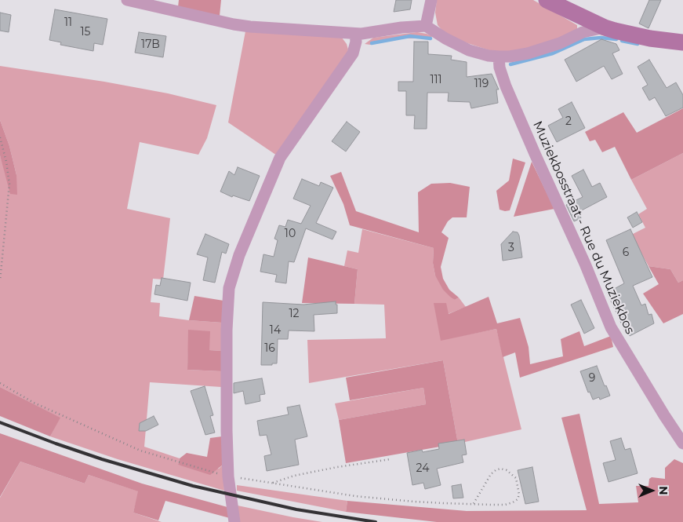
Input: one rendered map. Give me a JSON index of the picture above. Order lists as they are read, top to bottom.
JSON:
{
  "streets": {
    "street": ["Muziekbosstraat - Rue du Muziekbos"]
  },
  "house_numbers": [
    "11",
    "15",
    "17B",
    "111",
    "119",
    "2",
    "10",
    "3",
    "6",
    "12",
    "14",
    "16",
    "9",
    "24"
  ],
  "north": "right"
}
